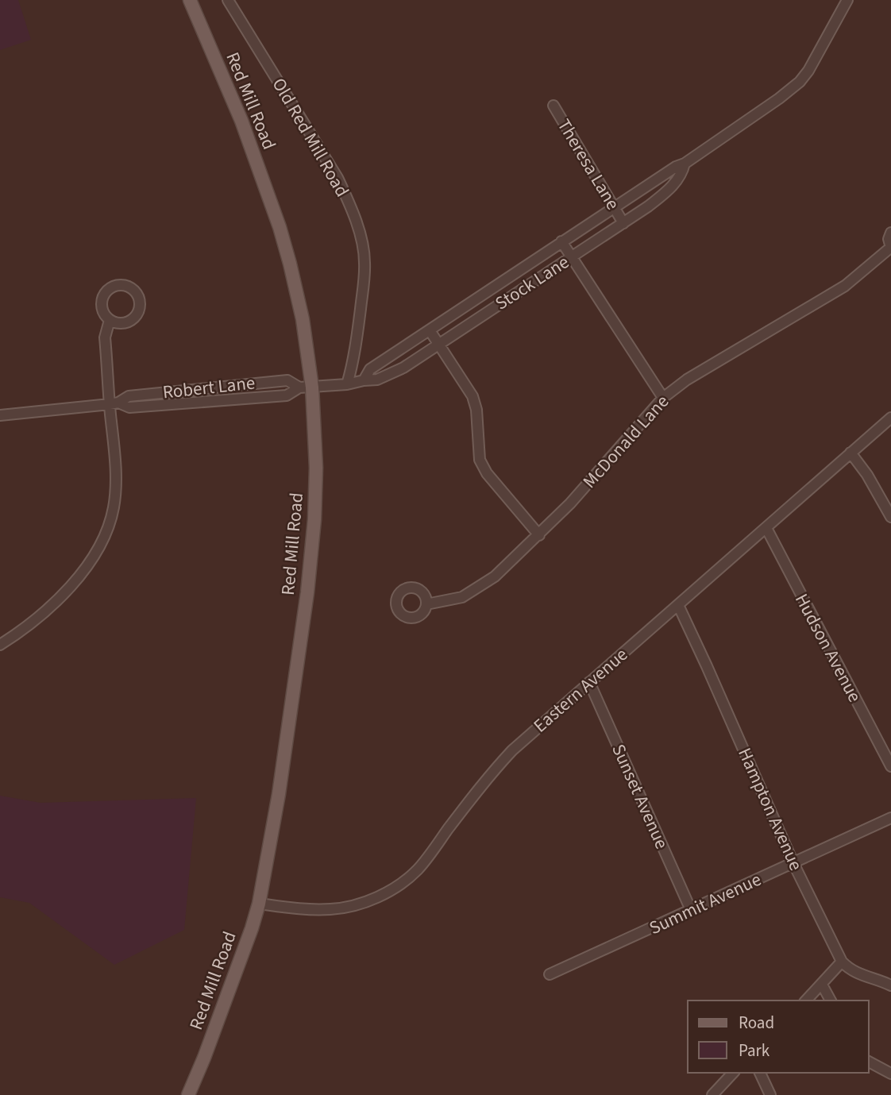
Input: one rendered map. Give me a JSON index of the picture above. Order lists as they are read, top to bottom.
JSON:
{
  "streets": {
    "main road": ["Red Mill Road"],
    "street": [
      "Old Red Mill Road",
      "Theresa Lane",
      "Stock Lane",
      "Robert Lane",
      "McDonald Lane",
      "Hudson Avenue",
      "Eastern Avenue",
      "Sunset Avenue",
      "Hampton Avenue",
      "Summit Avenue"
    ]
  },
  "crossings": [
    ["Red Mill Road", "Stock Lane"],
    ["Red Mill Road", "Robert Lane"],
    ["Red Mill Road", "Eastern Avenue"],
    ["Old Red Mill Road", "Stock Lane"],
    ["Theresa Lane", "Stock Lane"],
    ["Stock Lane", "Robert Lane"],
    ["Hudson Avenue", "Eastern Avenue"],
    ["Eastern Avenue", "Sunset Avenue"],
    ["Eastern Avenue", "Hampton Avenue"],
    ["Sunset Avenue", "Summit Avenue"],
    ["Hampton Avenue", "Summit Avenue"]
  ],
  "legend": ["Road", "Park"]
}
